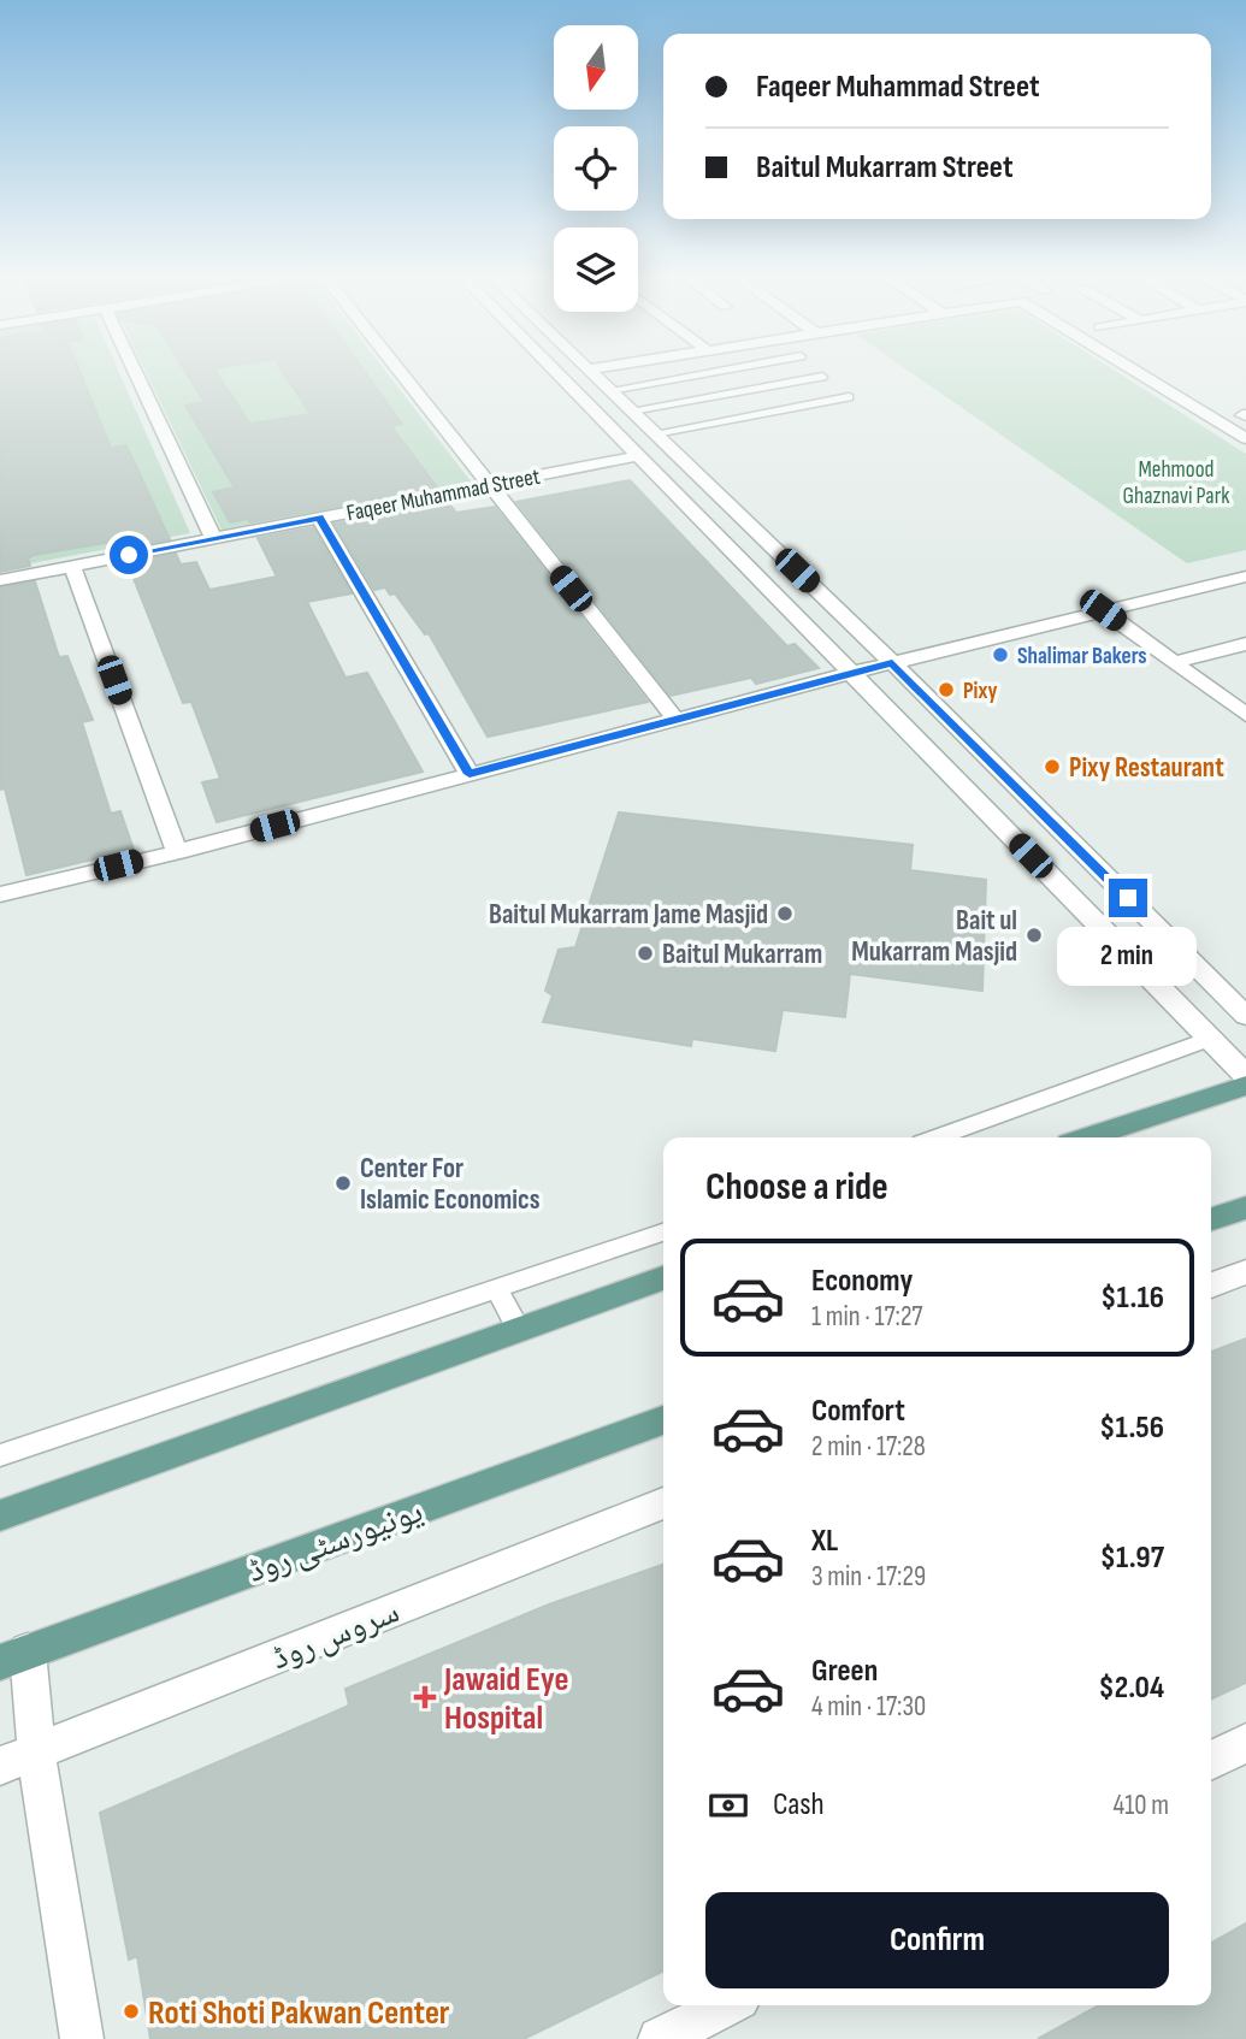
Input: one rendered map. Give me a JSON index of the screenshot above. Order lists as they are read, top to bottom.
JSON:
{
  "streets": {
    "main road": ["یونیورسٹی روڈ"],
    "street": ["Faqeer Muhammad Street", "سروس روڈ"]
  },
  "parks": ["Mehmood Ghaznavi Park"],
  "places": {
    "other": [
      "Shalimar Bakers",
      "Pixy",
      "Pixy Restaurant",
      "Baitul Mukarram Jame Masjid",
      "Bait ul Mukarram Masjid",
      "Baitul Mukarram",
      "Center For Islamic Economics",
      "Roti Shoti Pakwan Center"
    ],
    "health": ["Jawaid Eye Hospital"]
  },
  "north": "bottom",
  "page": {
    "banner": ["Faqeer Muhammad Street", "Baitul Mukarram Street"],
    "bubble": "2 min",
    "heading": "Choose a ride",
    "list": [
      {
        "name": "Economy",
        "note": "1 min · 17:27",
        "value": "$1.16"
      },
      {
        "name": "Comfort",
        "note": "2 min · 17:28",
        "value": "$1.56"
      },
      {
        "name": "XL",
        "note": "3 min · 17:29",
        "value": "$1.97"
      },
      {
        "name": "Green",
        "note": "4 min · 17:30",
        "value": "$2.04"
      }
    ],
    "pay": ["Cash", "410 m"],
    "buttons": "Confirm"
  }
}
